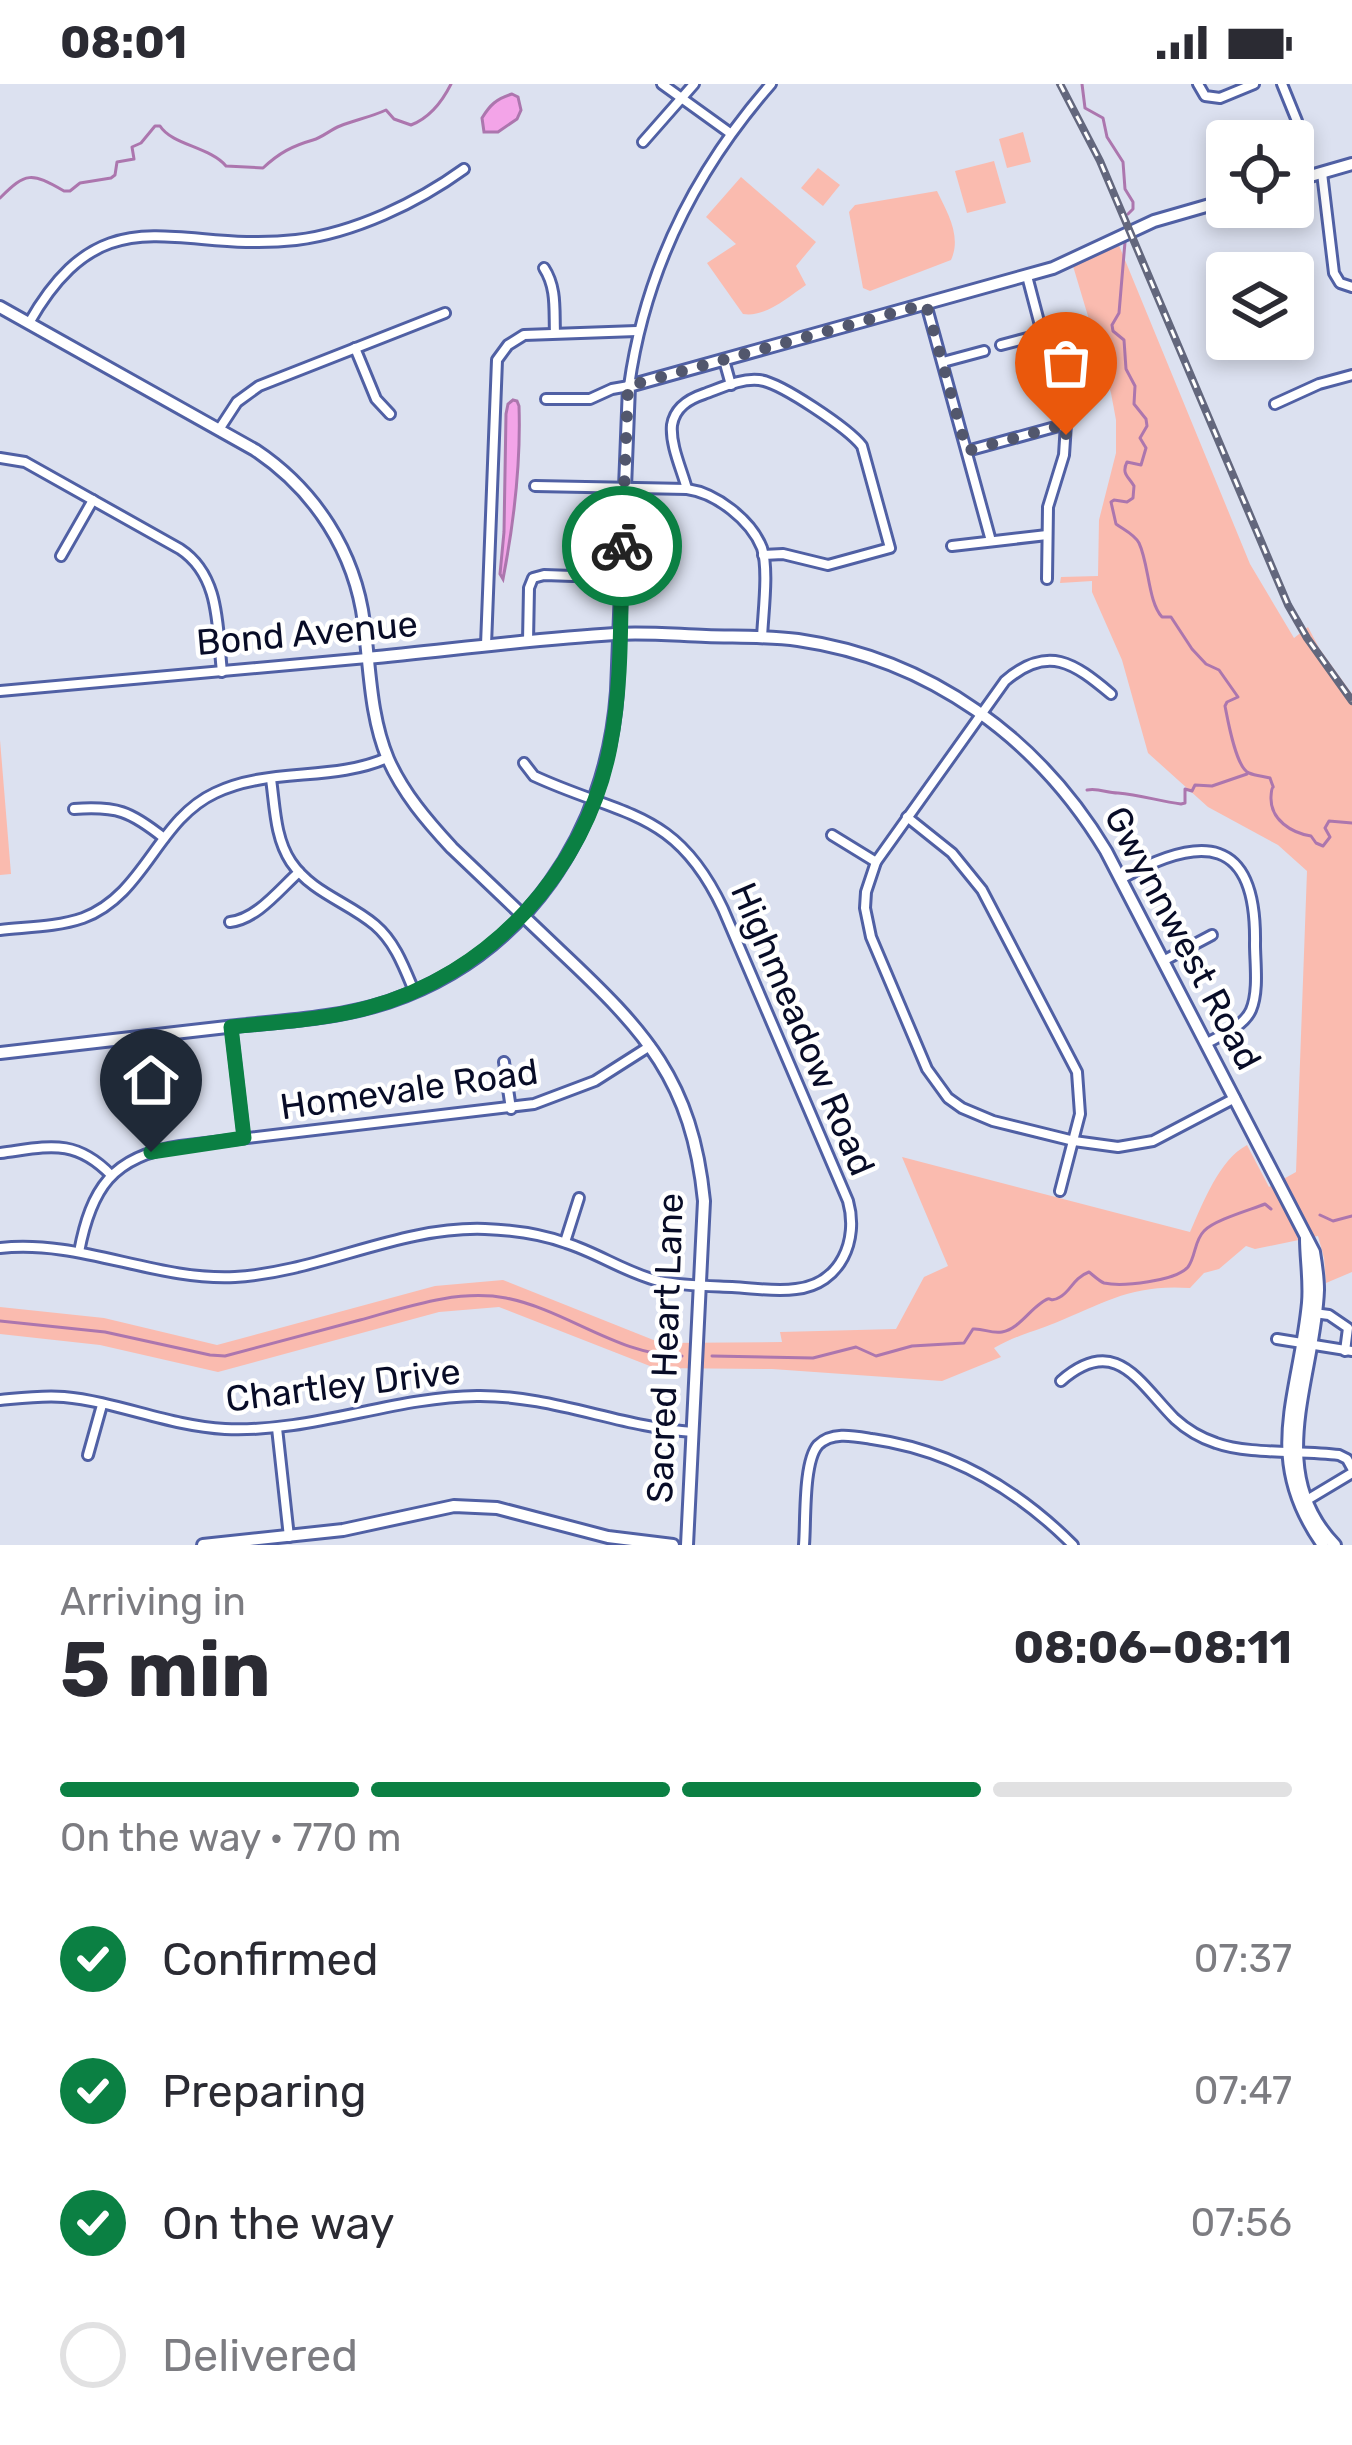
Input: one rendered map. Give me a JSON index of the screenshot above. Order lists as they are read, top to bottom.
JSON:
{
  "streets": {
    "street": [
      "Bond Avenue",
      "Gwynnwest Road",
      "Highmeadow Road",
      "Homevale Road",
      "Sacred Heart Lane",
      "Chartley Drive"
    ]
  },
  "crossings": [
    ["Bond Avenue", "Gwynnwest Road"],
    ["Bond Avenue", "Sacred Heart Lane"],
    ["Highmeadow Road", "Sacred Heart Lane"],
    ["Homevale Road", "Sacred Heart Lane"],
    ["Sacred Heart Lane", "Chartley Drive"]
  ],
  "page": {
    "status": "08:01",
    "heading": ["5 min", "Arriving in", "08:06–08:11"],
    "bar": "On the way · 770 m",
    "list": [
      ["Confirmed", "07:37"],
      ["Preparing", "07:47"],
      ["On the way", "07:56"],
      "Delivered"
    ]
  }
}
